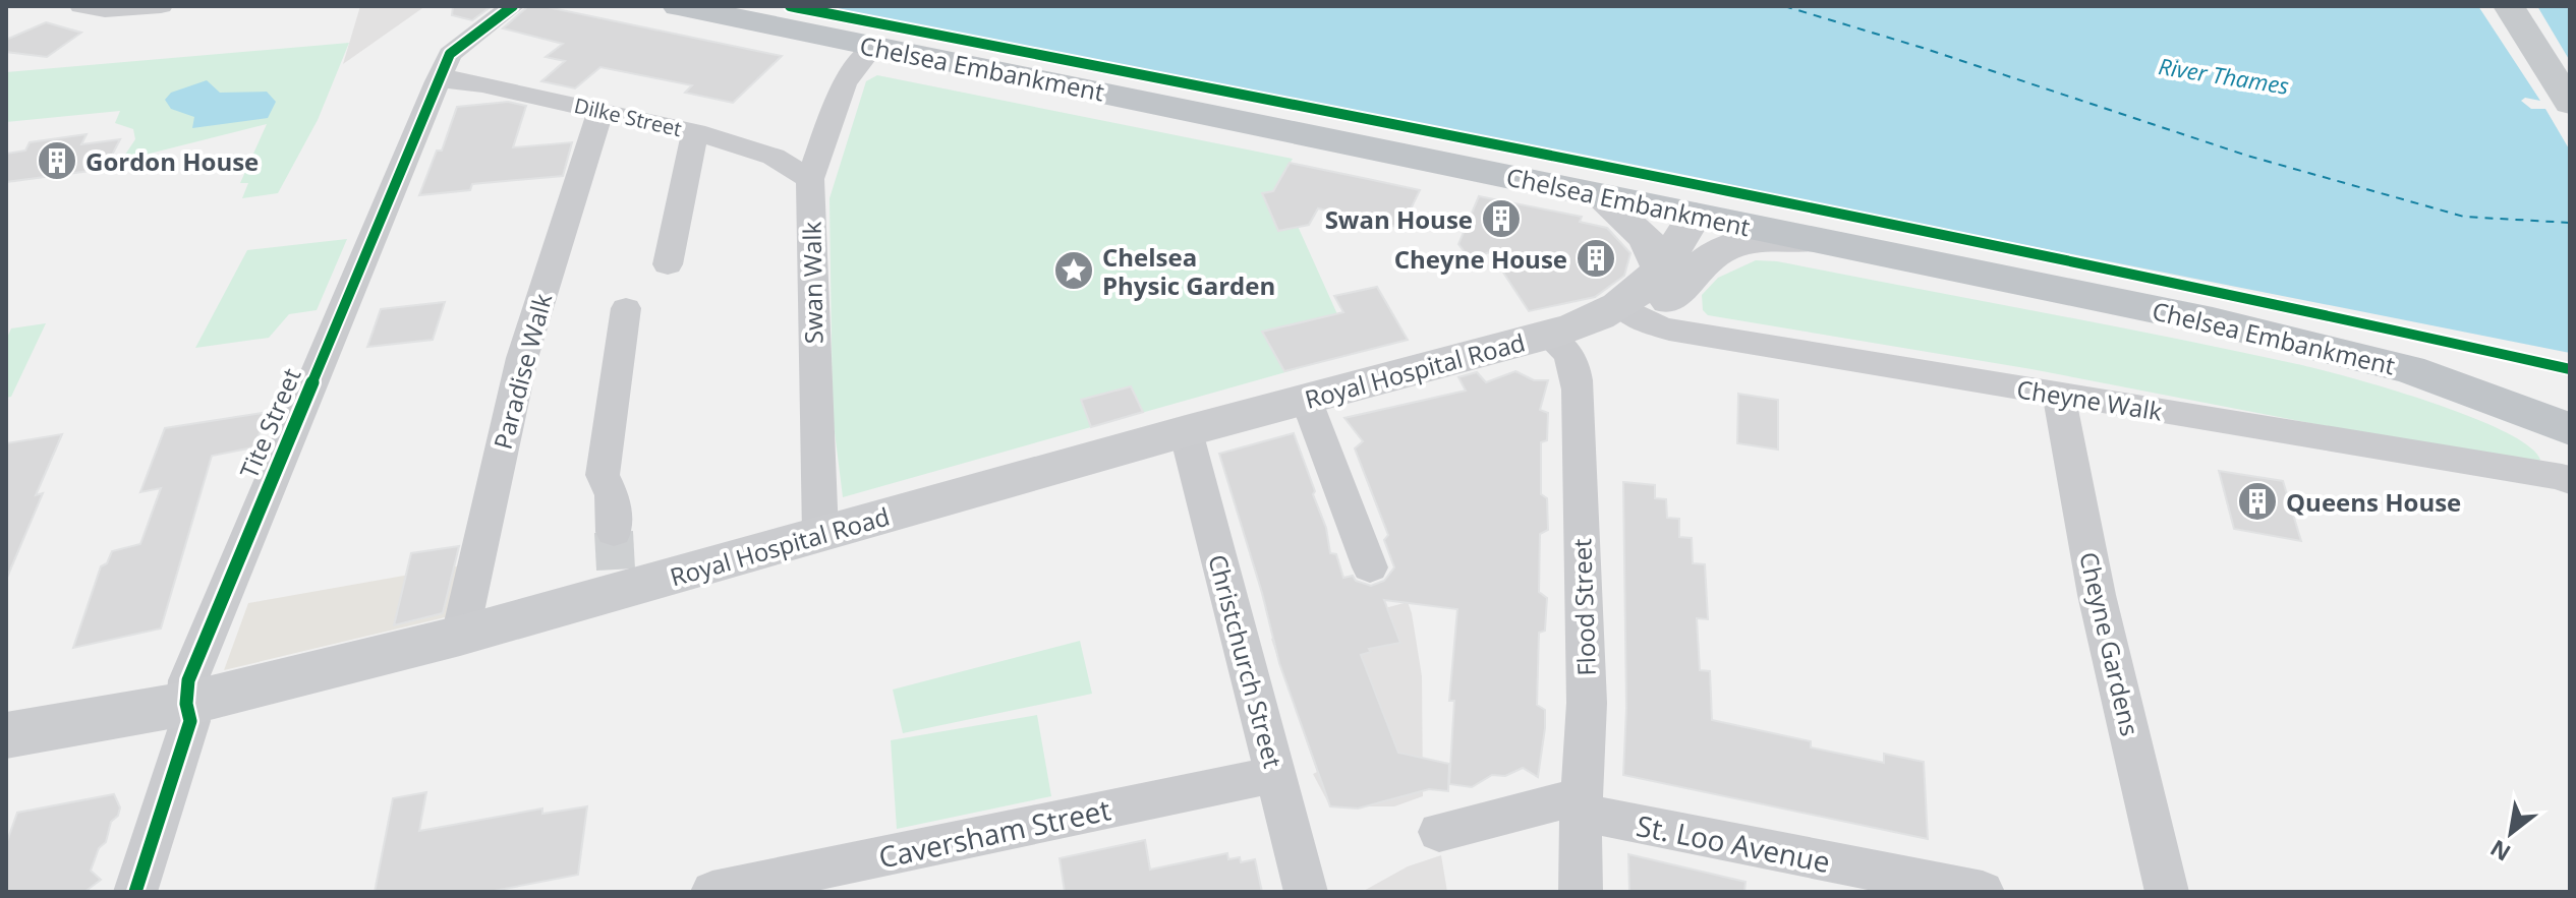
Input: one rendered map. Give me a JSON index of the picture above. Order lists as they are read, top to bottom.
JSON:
{
  "streets": {
    "highway": ["Chelsea Embankment"],
    "main road": ["Royal Hospital Road"],
    "street": [
      "Dilke Street",
      "Swan Walk",
      "Paradise Walk",
      "Cheyne Walk",
      "Tite Street",
      "Flood Street",
      "Cheyne Gardens",
      "Christchurch Street",
      "Caversham Street",
      "St. Loo Avenue"
    ]
  },
  "crossings": [
    ["Chelsea Embankment", "Swan Walk"],
    ["Chelsea Embankment", "Royal Hospital Road"],
    ["Chelsea Embankment", "Cheyne Walk"],
    ["Dilke Street", "Swan Walk"],
    ["Dilke Street", "Paradise Walk"],
    ["Dilke Street", "Tite Street"],
    ["Swan Walk", "Royal Hospital Road"],
    ["Royal Hospital Road", "Paradise Walk"],
    ["Royal Hospital Road", "Cheyne Walk"],
    ["Royal Hospital Road", "Tite Street"],
    ["Royal Hospital Road", "Flood Street"],
    ["Royal Hospital Road", "Christchurch Street"],
    ["Cheyne Walk", "Cheyne Gardens"],
    ["Flood Street", "St. Loo Avenue"],
    ["Christchurch Street", "Caversham Street"]
  ],
  "water": ["River Thames"],
  "places": {
    "building": [
      "Gordon House",
      "Swan House",
      "Cheyne House",
      "Queens House"
    ],
    "place": ["Chelsea Physic Garden"]
  },
  "north": "bottom left"
}
